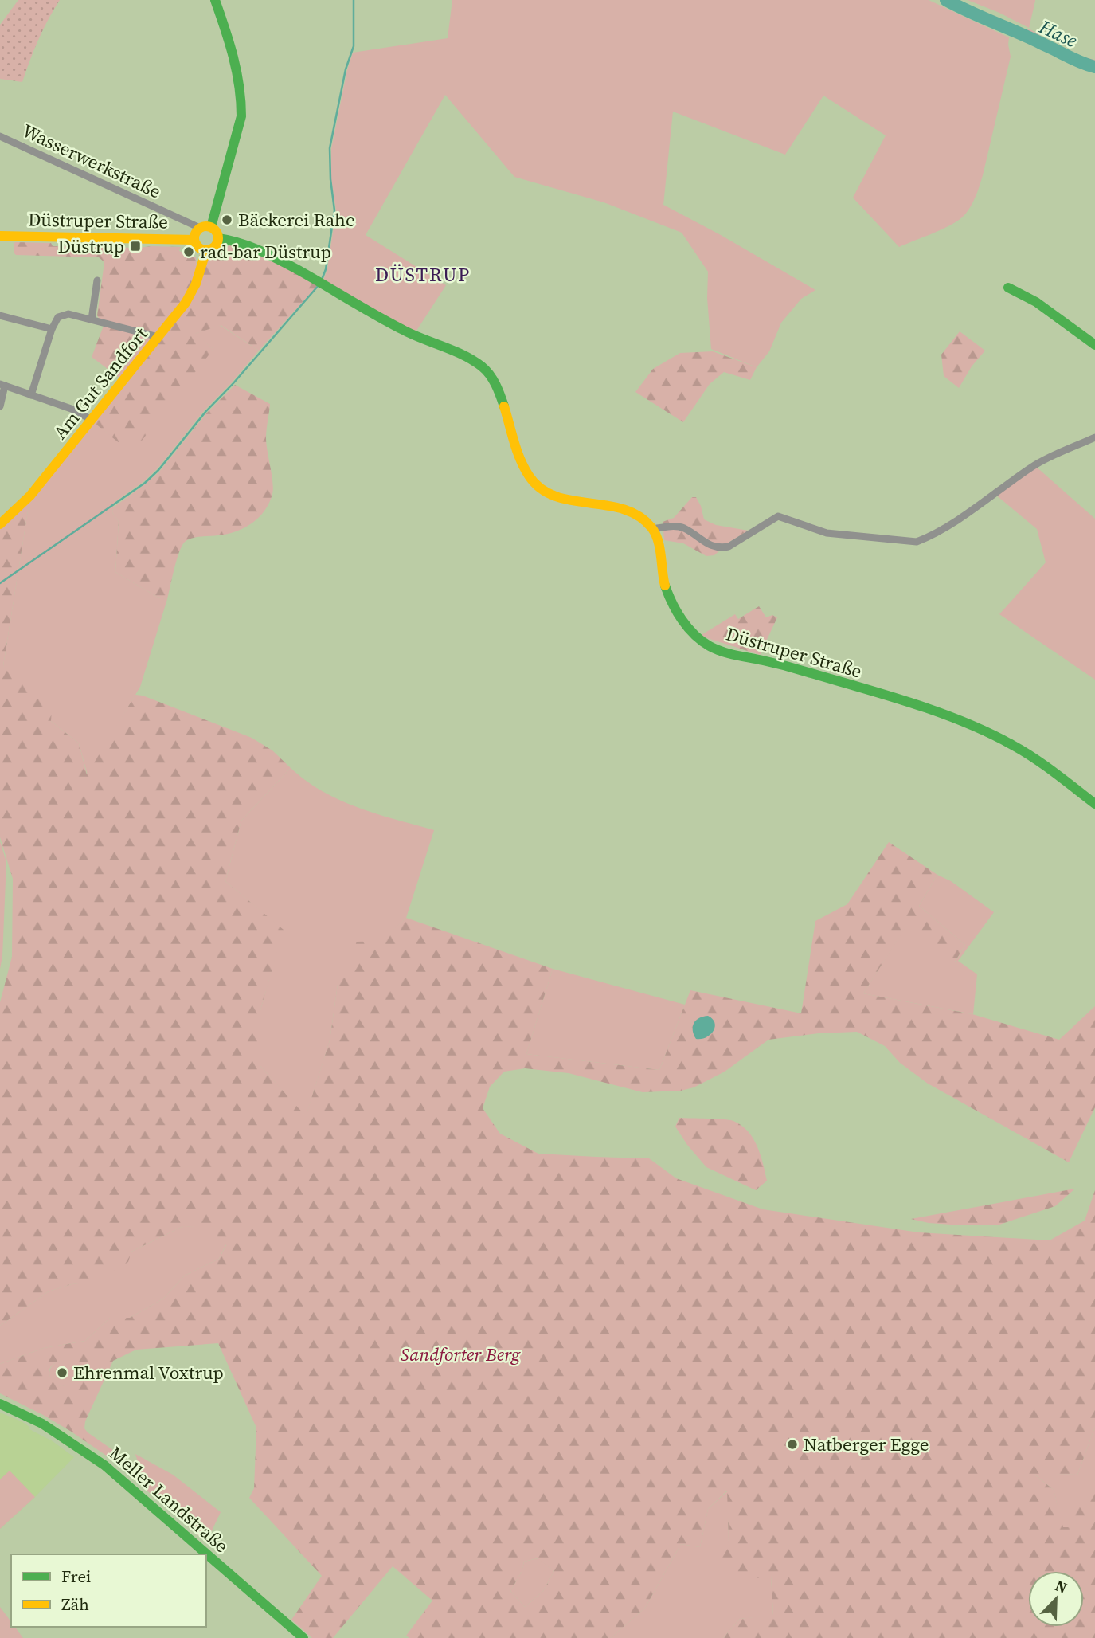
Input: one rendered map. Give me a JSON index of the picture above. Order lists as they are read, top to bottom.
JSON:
{
  "streets": {
    "street": [
      "Wasserwerkstraße",
      "Düstruper Straße",
      "Am Gut Sandfort",
      "Meller Landstraße"
    ]
  },
  "crossings": [
    ["Wasserwerkstraße", "Düstruper Straße"],
    ["Wasserwerkstraße", "Am Gut Sandfort"],
    ["Düstruper Straße", "Am Gut Sandfort"]
  ],
  "districts": ["DÜSTRUP"],
  "water": ["Hase"],
  "parks": ["Sandforter Berg"],
  "places": {
    "other": [
      "Bäckerei Rahe",
      "rad-bar Düstrup",
      "Ehrenmal Voxtrup",
      "Natberger Egge"
    ],
    "transit": ["Düstrup"]
  },
  "legend": ["Frei", "Zäh"],
  "north": "top right"
}
